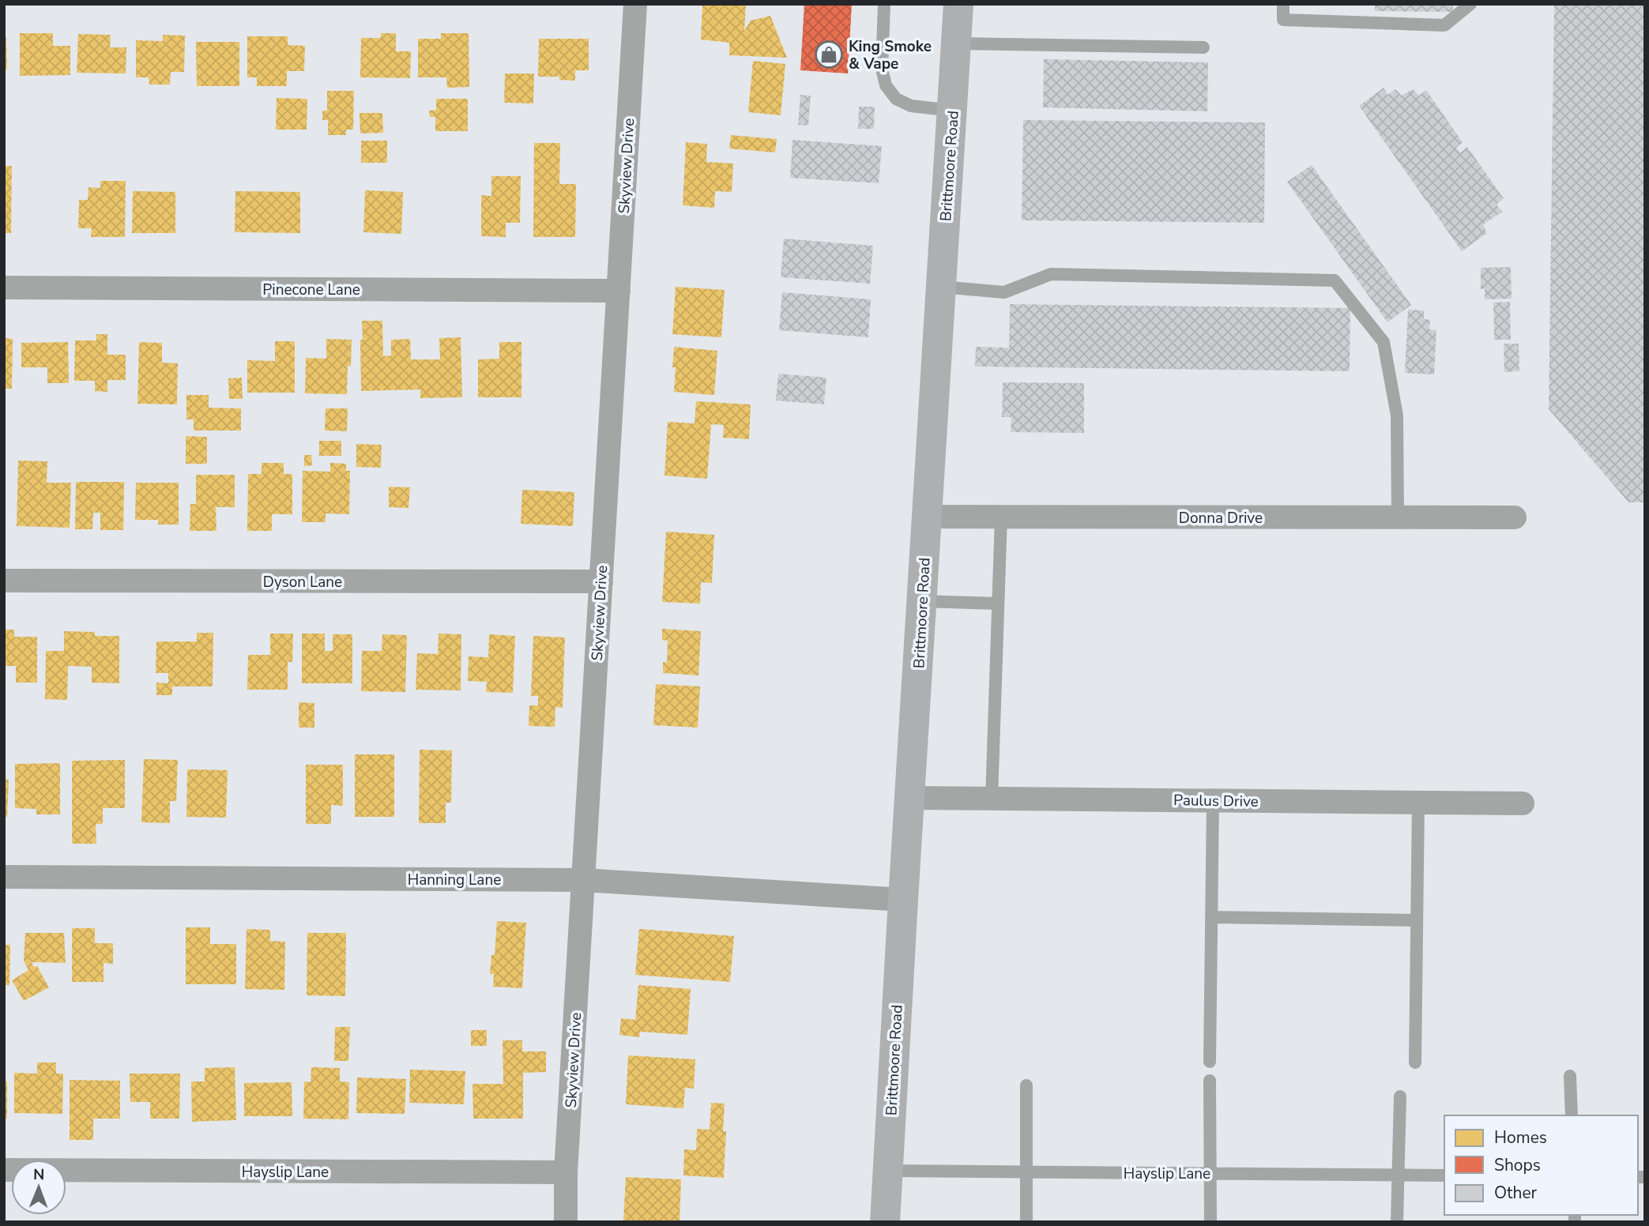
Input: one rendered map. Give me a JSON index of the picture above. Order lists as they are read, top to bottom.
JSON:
{
  "streets": {
    "main road": ["Brittmoore Road"],
    "street": [
      "Skyview Drive",
      "Pinecone Lane",
      "Donna Drive",
      "Dyson Lane",
      "Paulus Drive",
      "Hanning Lane",
      "Hayslip Lane"
    ]
  },
  "crossings": [
    ["Skyview Drive", "Pinecone Lane"],
    ["Skyview Drive", "Dyson Lane"],
    ["Skyview Drive", "Hanning Lane"],
    ["Skyview Drive", "Hayslip Lane"],
    ["Brittmoore Road", "Donna Drive"],
    ["Brittmoore Road", "Paulus Drive"],
    ["Brittmoore Road", "Hanning Lane"],
    ["Brittmoore Road", "Hayslip Lane"]
  ],
  "places": {
    "shop": ["King Smoke & Vape"]
  },
  "legend": ["Homes", "Shops", "Other"],
  "north": "top"
}
